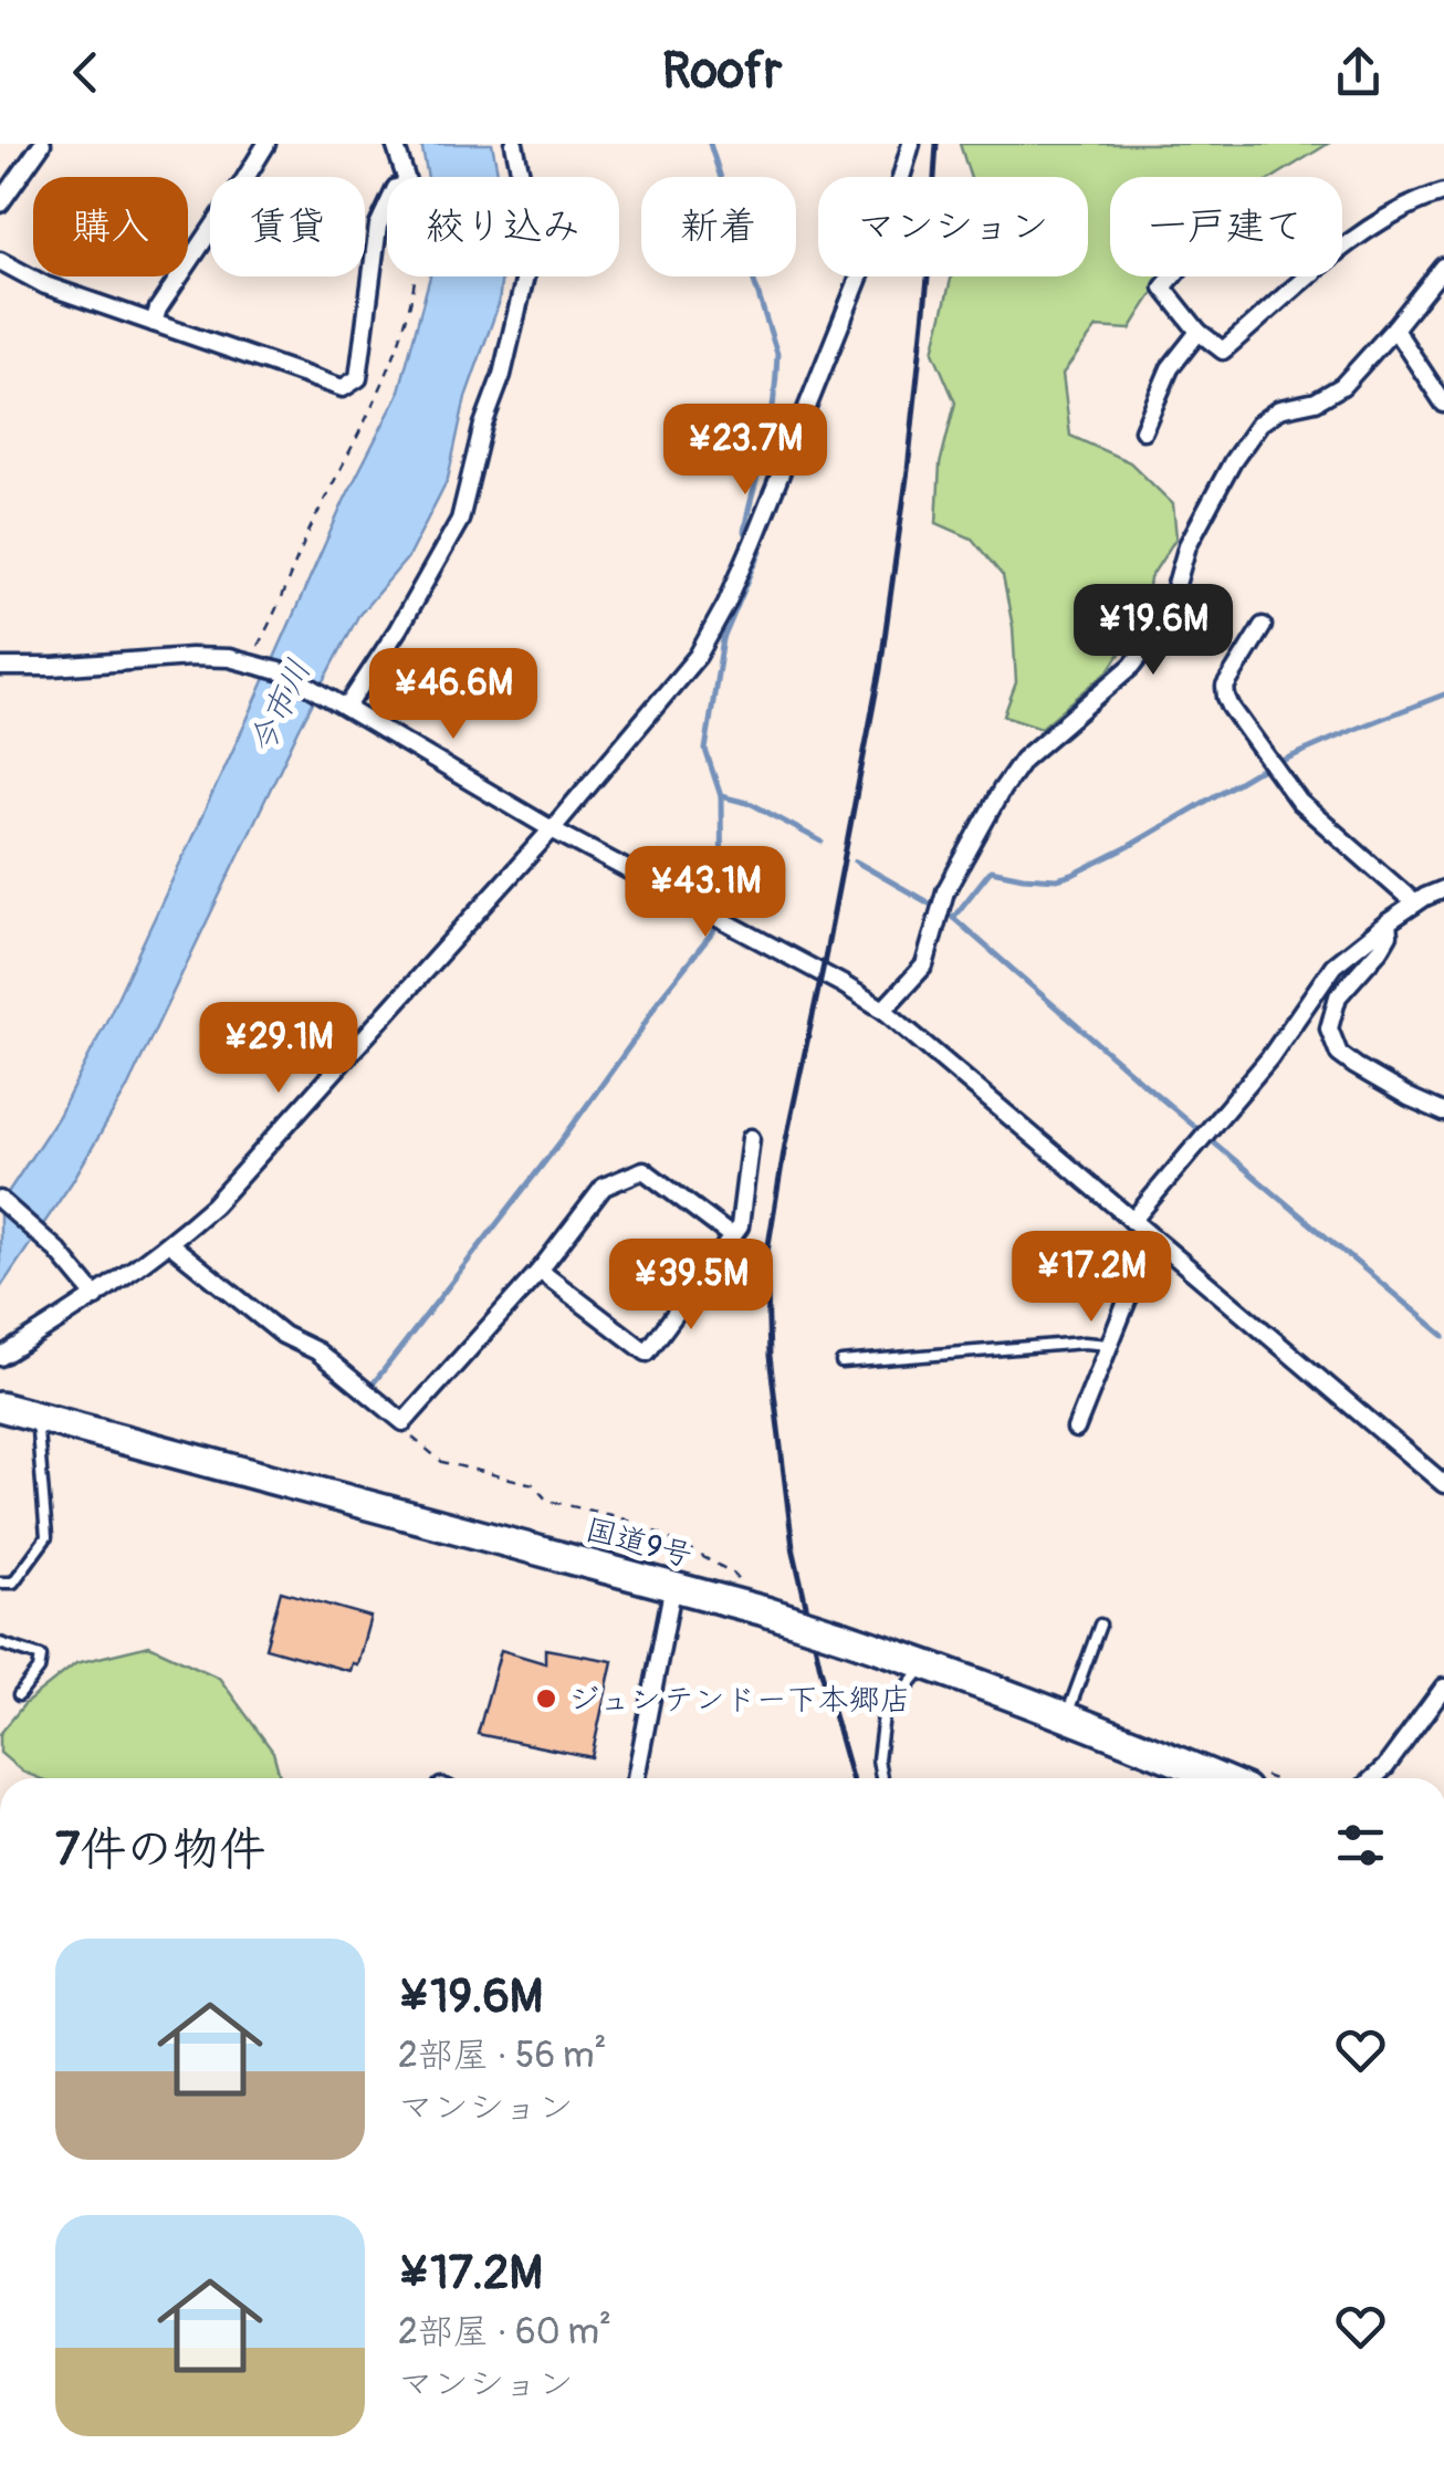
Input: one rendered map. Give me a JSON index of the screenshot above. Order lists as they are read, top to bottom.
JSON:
{
  "streets": {
    "highway": ["国道9号"]
  },
  "water": ["今市川"],
  "places": ["ジュンテンドー下本郷店"],
  "page": {
    "header": "Roofr",
    "chip": [
      "購入",
      "賃貸",
      "絞り込み",
      "新着",
      "マンション",
      "一戸建て"
    ],
    "price": [
      "¥23.7M",
      "¥19.6M",
      "¥46.6M",
      "¥43.1M",
      "¥29.1M",
      "¥17.2M",
      "¥39.5M"
    ],
    "heading": "7件の物件",
    "list": [
      {
        "name": "¥19.6M",
        "note": "2部屋 · 56 m² · マンション"
      },
      {
        "name": "¥17.2M",
        "note": "2部屋 · 60 m² · マンション"
      }
    ]
  }
}
